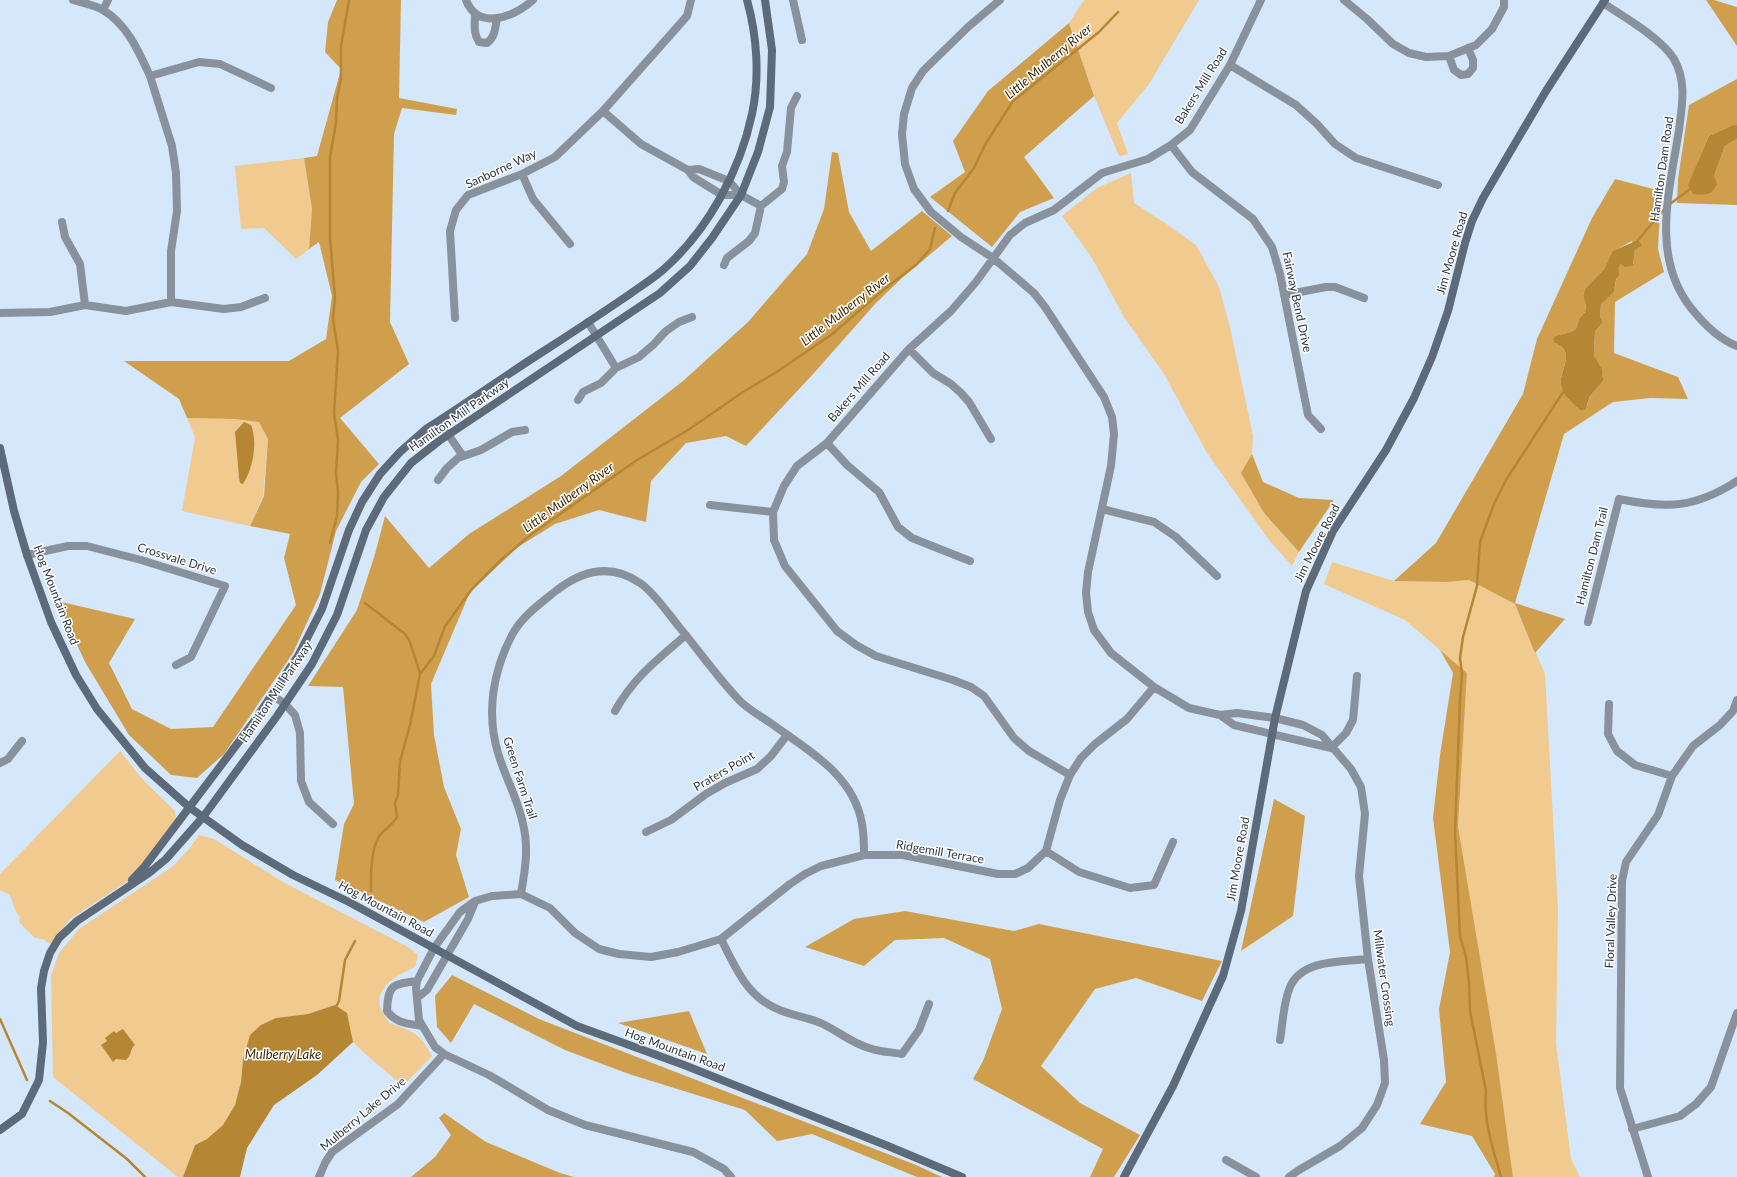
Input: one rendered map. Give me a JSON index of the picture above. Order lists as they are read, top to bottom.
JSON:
{
  "streets": {
    "street": [
      "Bakers Mill Road",
      "Sanborne Way",
      "Hamilton Dam Road",
      "Jim Moore Road",
      "Fairway Bend Drive",
      "Hamilton Mill Parkway",
      "Hamilton Dam Trail",
      "Crossvale Drive",
      "Hog Mountain Road",
      "Praters Point",
      "Green Farm Trail",
      "Ridgemill Terrace",
      "Floral Valley Drive",
      "Millwater Crossing",
      "Mulberry Lake Drive"
    ]
  },
  "crossings": [
    ["Bakers Mill Road", "Fairway Bend Drive"],
    ["Hamilton Dam Road", "Jim Moore Road"],
    ["Jim Moore Road", "Millwater Crossing"],
    ["Hamilton Mill Parkway", "Hog Mountain Road"],
    ["Crossvale Drive", "Hog Mountain Road"],
    ["Hog Mountain Road", "Ridgemill Terrace"],
    ["Green Farm Trail", "Ridgemill Terrace"]
  ],
  "water": ["Little Mulberry River", "Mulberry Lake"]
}
